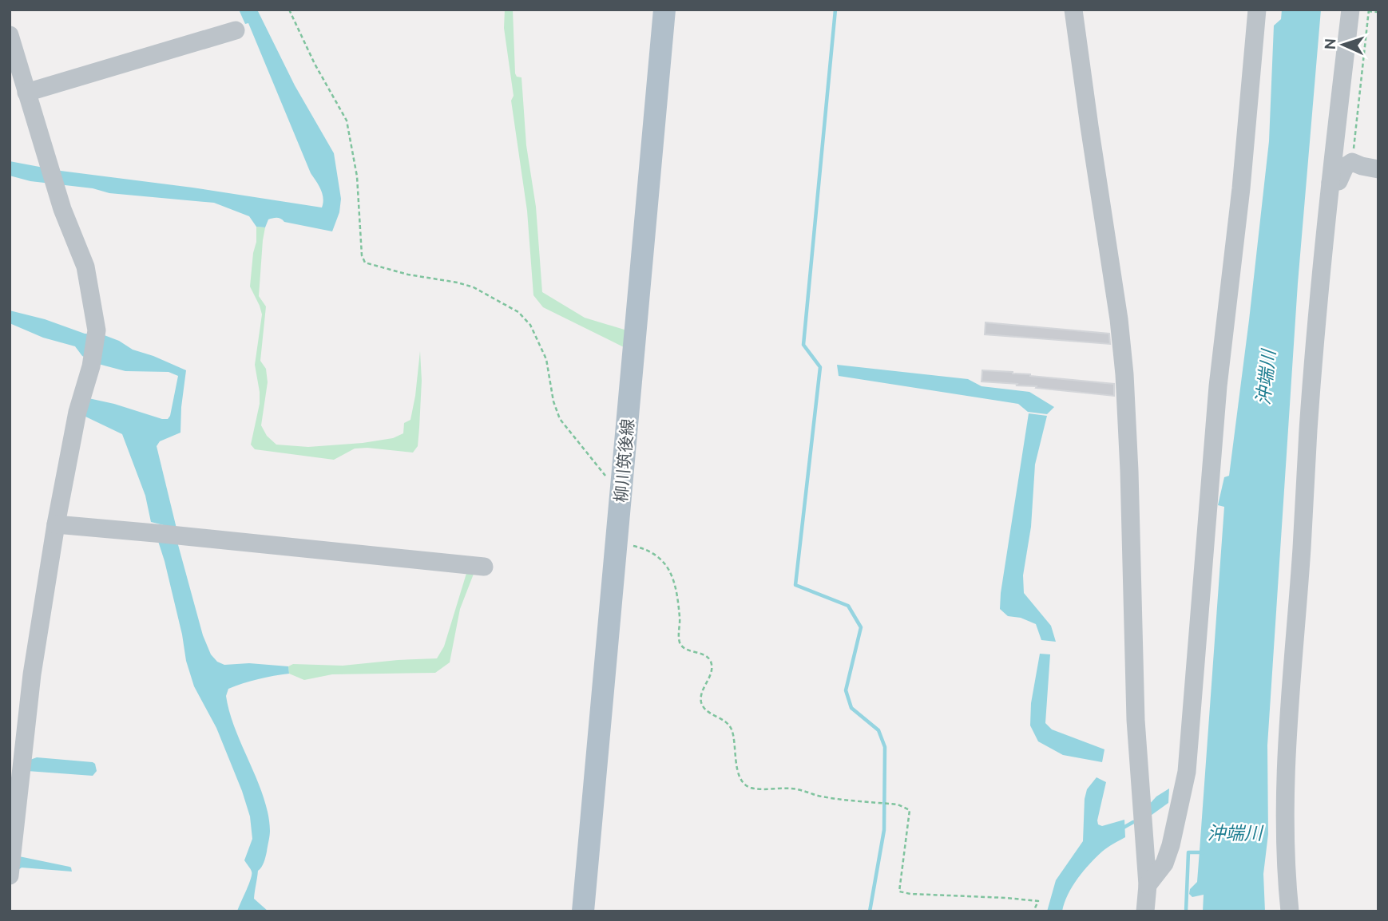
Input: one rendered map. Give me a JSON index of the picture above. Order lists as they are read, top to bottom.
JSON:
{
  "streets": {
    "main road": ["柳川筑後線"]
  },
  "water": ["沖端川"],
  "north": "left"
}
